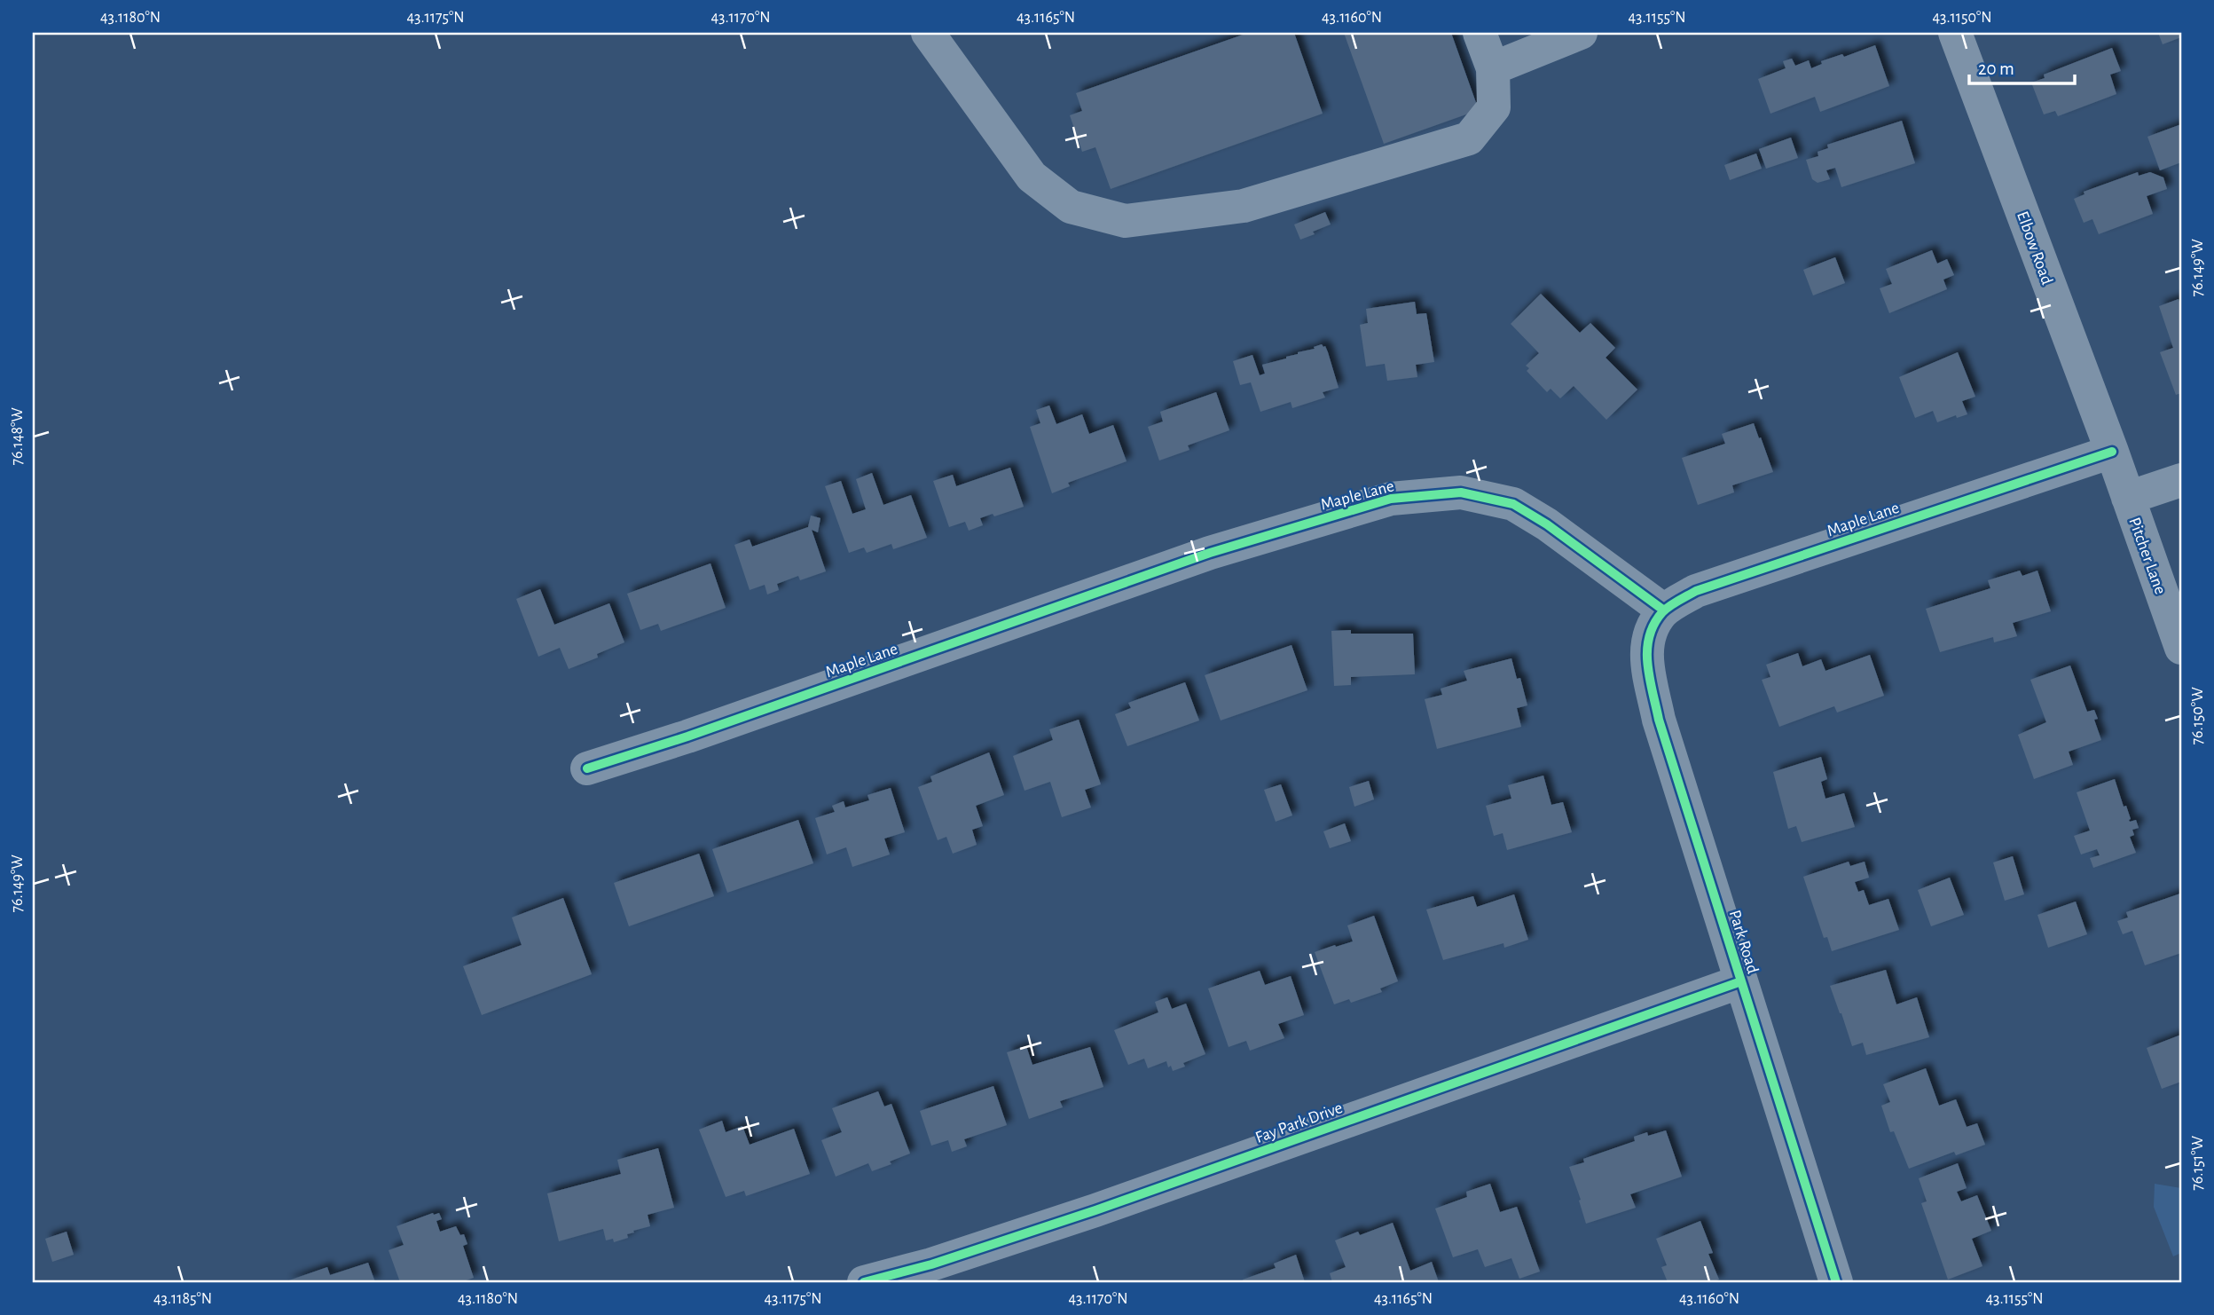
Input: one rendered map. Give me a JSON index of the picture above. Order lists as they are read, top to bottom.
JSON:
{
  "streets": {
    "street": [
      "Elbow Road",
      "Maple Lane",
      "Pitcher Lane",
      "Park Road",
      "Fay Park Drive"
    ]
  },
  "crossings": [
    ["Elbow Road", "Maple Lane"],
    ["Elbow Road", "Pitcher Lane"],
    ["Maple Lane", "Park Road"],
    ["Park Road", "Fay Park Drive"]
  ],
  "scale_bar": "20 m",
  "coordinates": [
    "43.1180°N",
    "43.1175°N",
    "43.1170°N",
    "43.1165°N",
    "43.1160°N",
    "43.1155°N",
    "43.1150°N",
    "76.149°W",
    "76.148°W",
    "76.150°W",
    "76.151°W",
    "43.1185°N"
  ]
}
